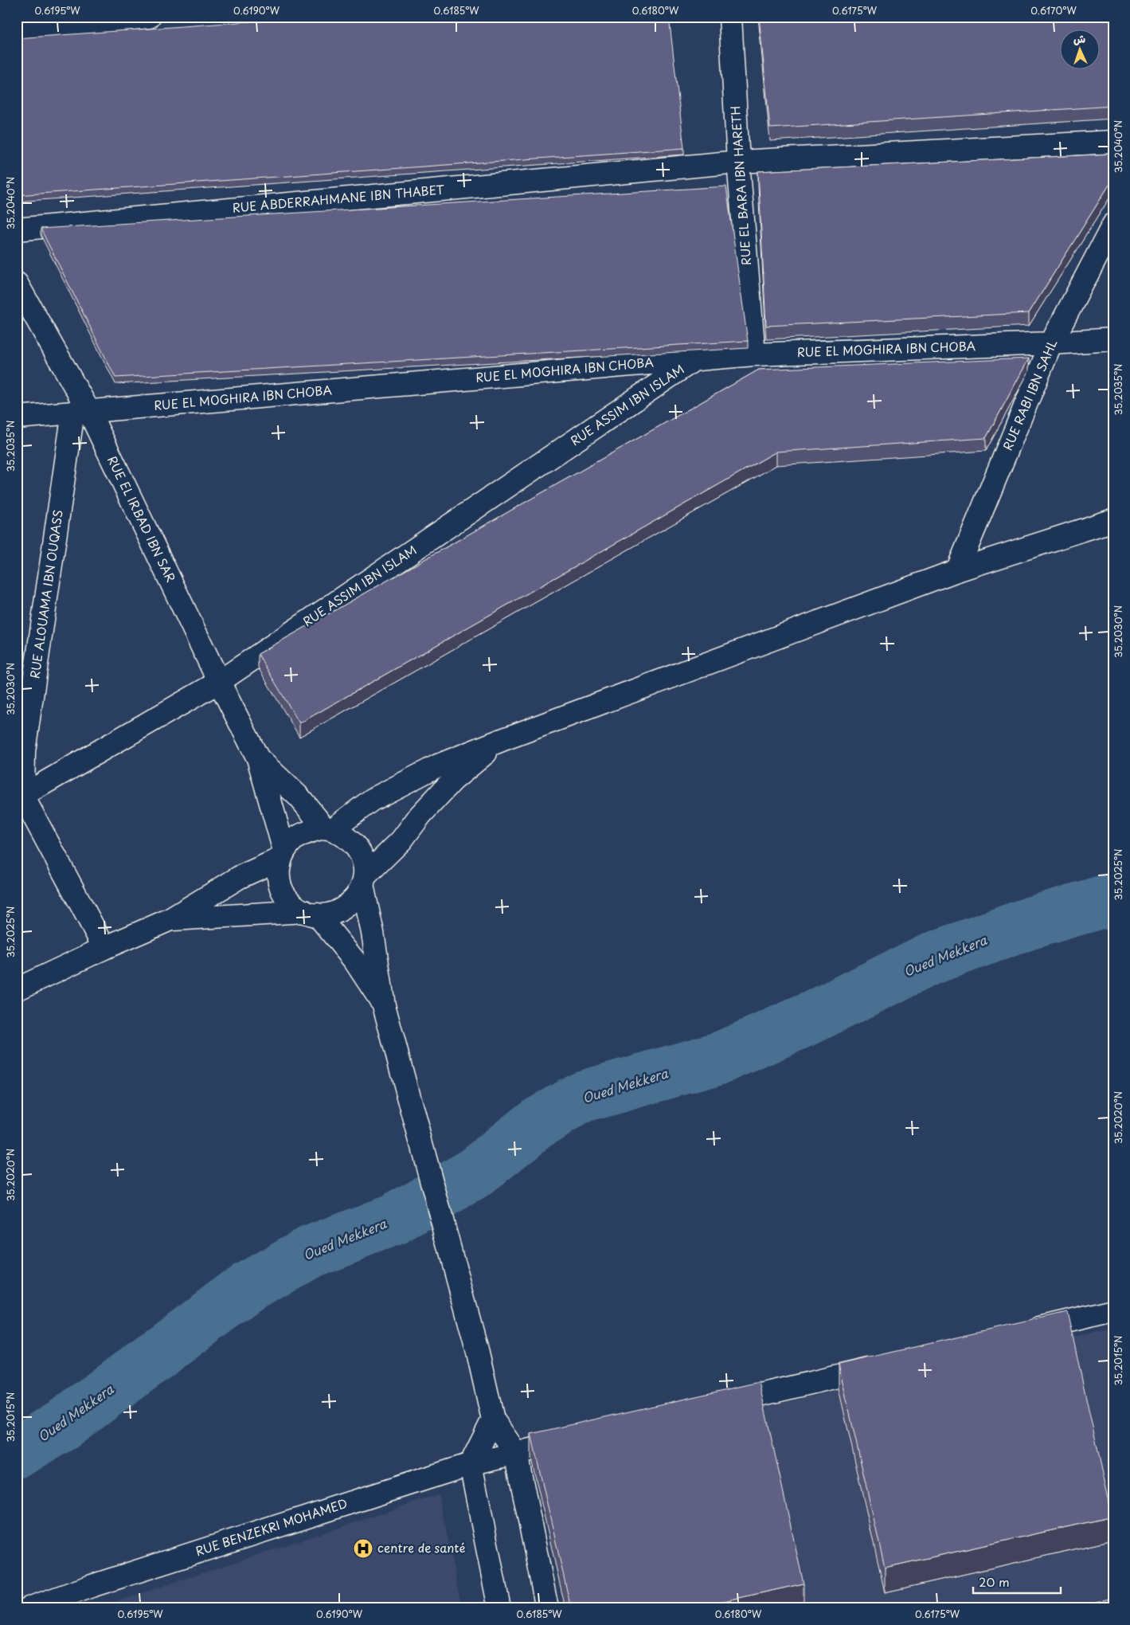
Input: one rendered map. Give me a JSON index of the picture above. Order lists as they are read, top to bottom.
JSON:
{
  "streets": {
    "street": [
      "RUE EL BARA IBN HARETH",
      "RUE ABDERRAHMANE IBN THABET",
      "RUE EL MOGHIRA IBN CHOBA",
      "RUE RABI IBN SAHL",
      "RUE ASSIM IBN ISLAM",
      "RUE EL IRBAD IBN SAR",
      "RUE ALOUAMA IBN OUQASS",
      "RUE BENZEKRI MOHAMED"
    ]
  },
  "crossings": [
    ["RUE EL BARA IBN HARETH", "RUE ABDERRAHMANE IBN THABET"],
    ["RUE EL BARA IBN HARETH", "RUE EL MOGHIRA IBN CHOBA"],
    ["RUE EL MOGHIRA IBN CHOBA", "RUE RABI IBN SAHL"],
    ["RUE EL MOGHIRA IBN CHOBA", "RUE ASSIM IBN ISLAM"],
    ["RUE EL MOGHIRA IBN CHOBA", "RUE EL IRBAD IBN SAR"],
    ["RUE EL MOGHIRA IBN CHOBA", "RUE ALOUAMA IBN OUQASS"],
    ["RUE ASSIM IBN ISLAM", "RUE EL IRBAD IBN SAR"],
    ["RUE ASSIM IBN ISLAM", "RUE ALOUAMA IBN OUQASS"],
    ["RUE EL IRBAD IBN SAR", "RUE ALOUAMA IBN OUQASS"]
  ],
  "water": ["Oued Mekkera"],
  "places": {
    "hospital": ["centre de santé"]
  },
  "scale_bar": "20 m",
  "north": "top",
  "coordinates": [
    "0.6195°W",
    "0.6190°W",
    "0.6185°W",
    "0.6180°W",
    "0.6175°W",
    "0.6170°W",
    "35.2040°N",
    "35.2035°N",
    "35.2030°N",
    "35.2025°N",
    "35.2020°N",
    "35.2015°N"
  ]
}
